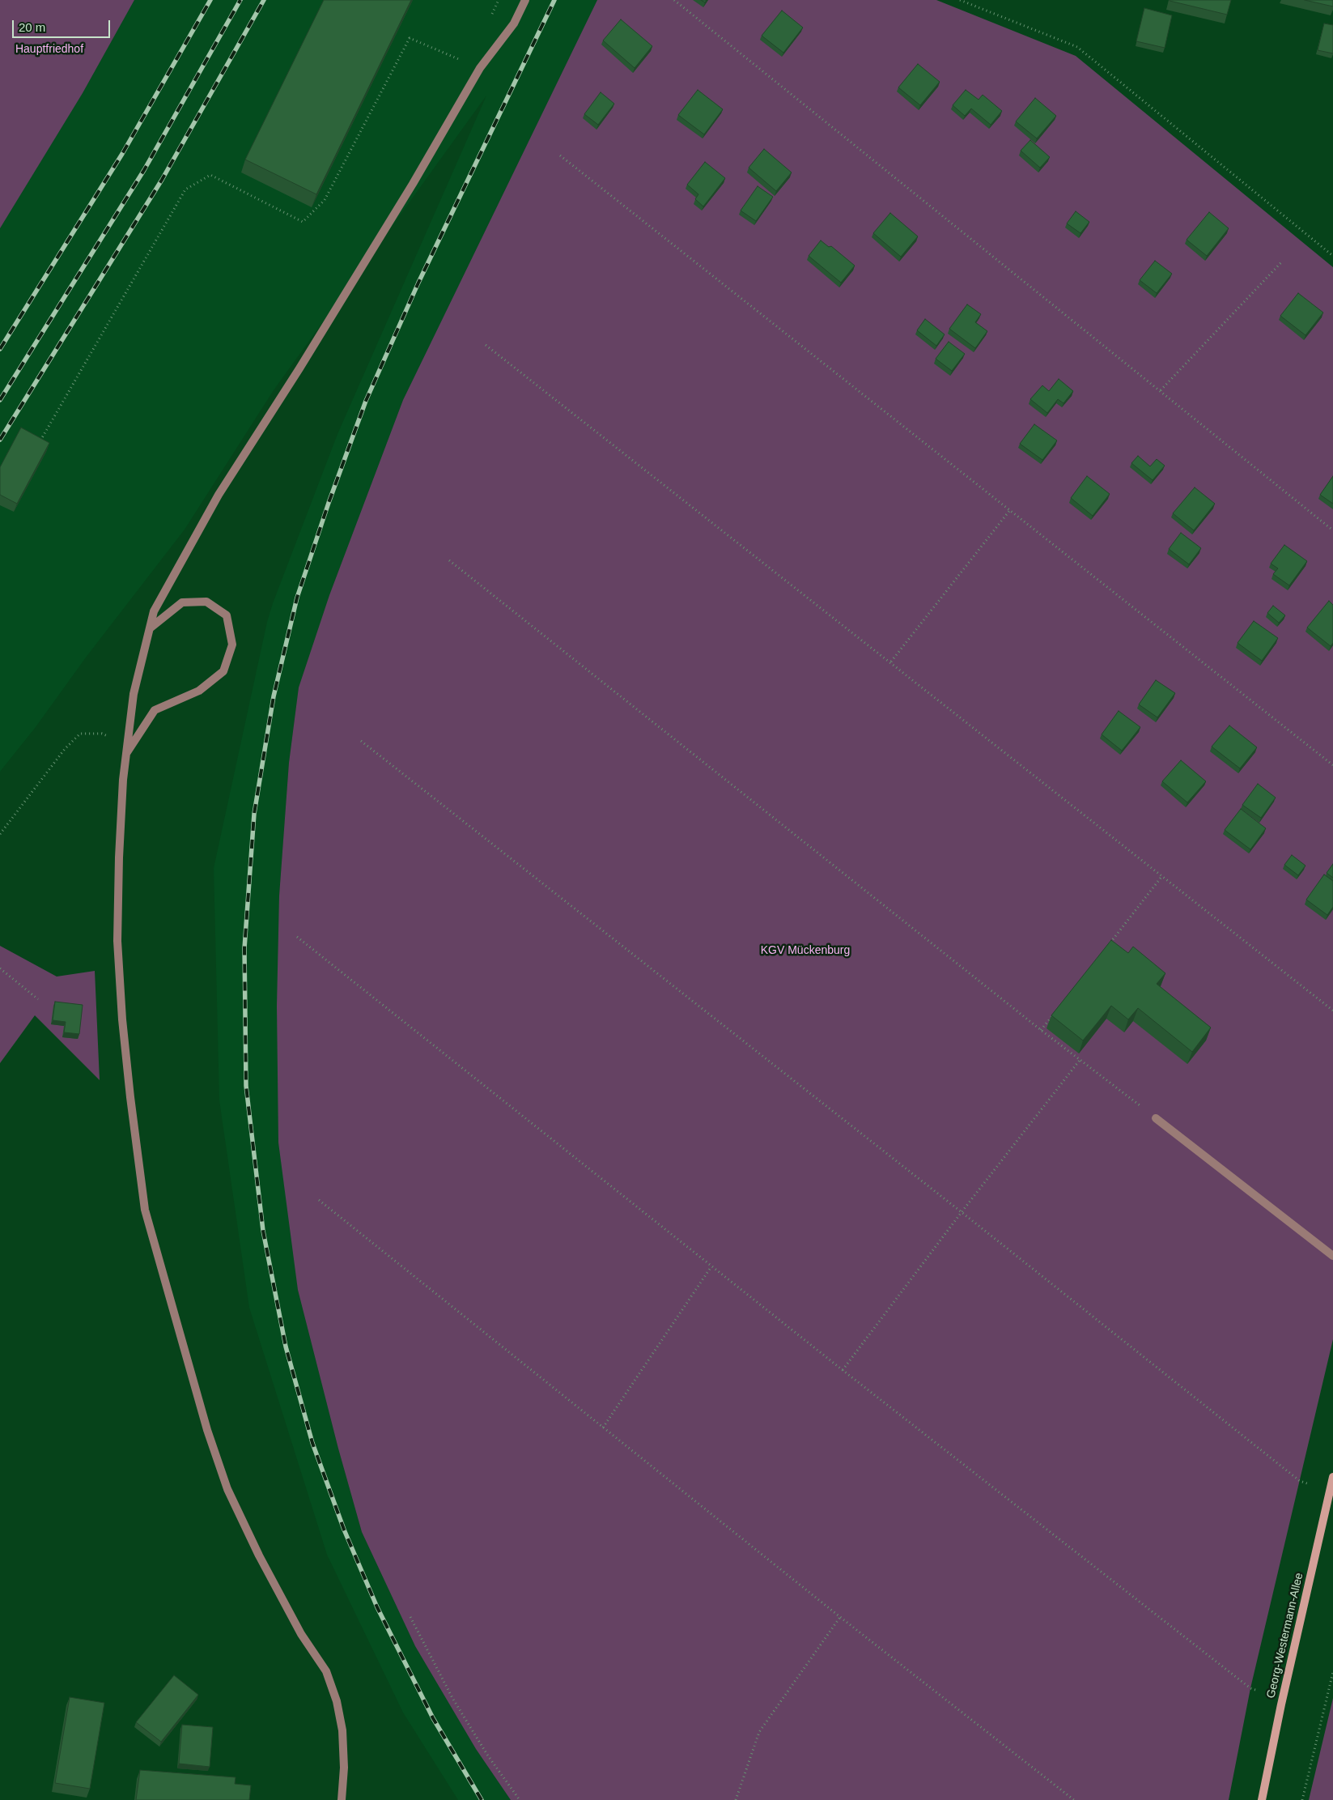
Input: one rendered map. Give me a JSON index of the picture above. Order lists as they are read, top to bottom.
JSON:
{
  "streets": {
    "street": ["Georg-Westermann-Allee"]
  },
  "parks": ["Hauptfriedhof", "KGV Mückenburg"],
  "scale_bar": "20 m"
}
